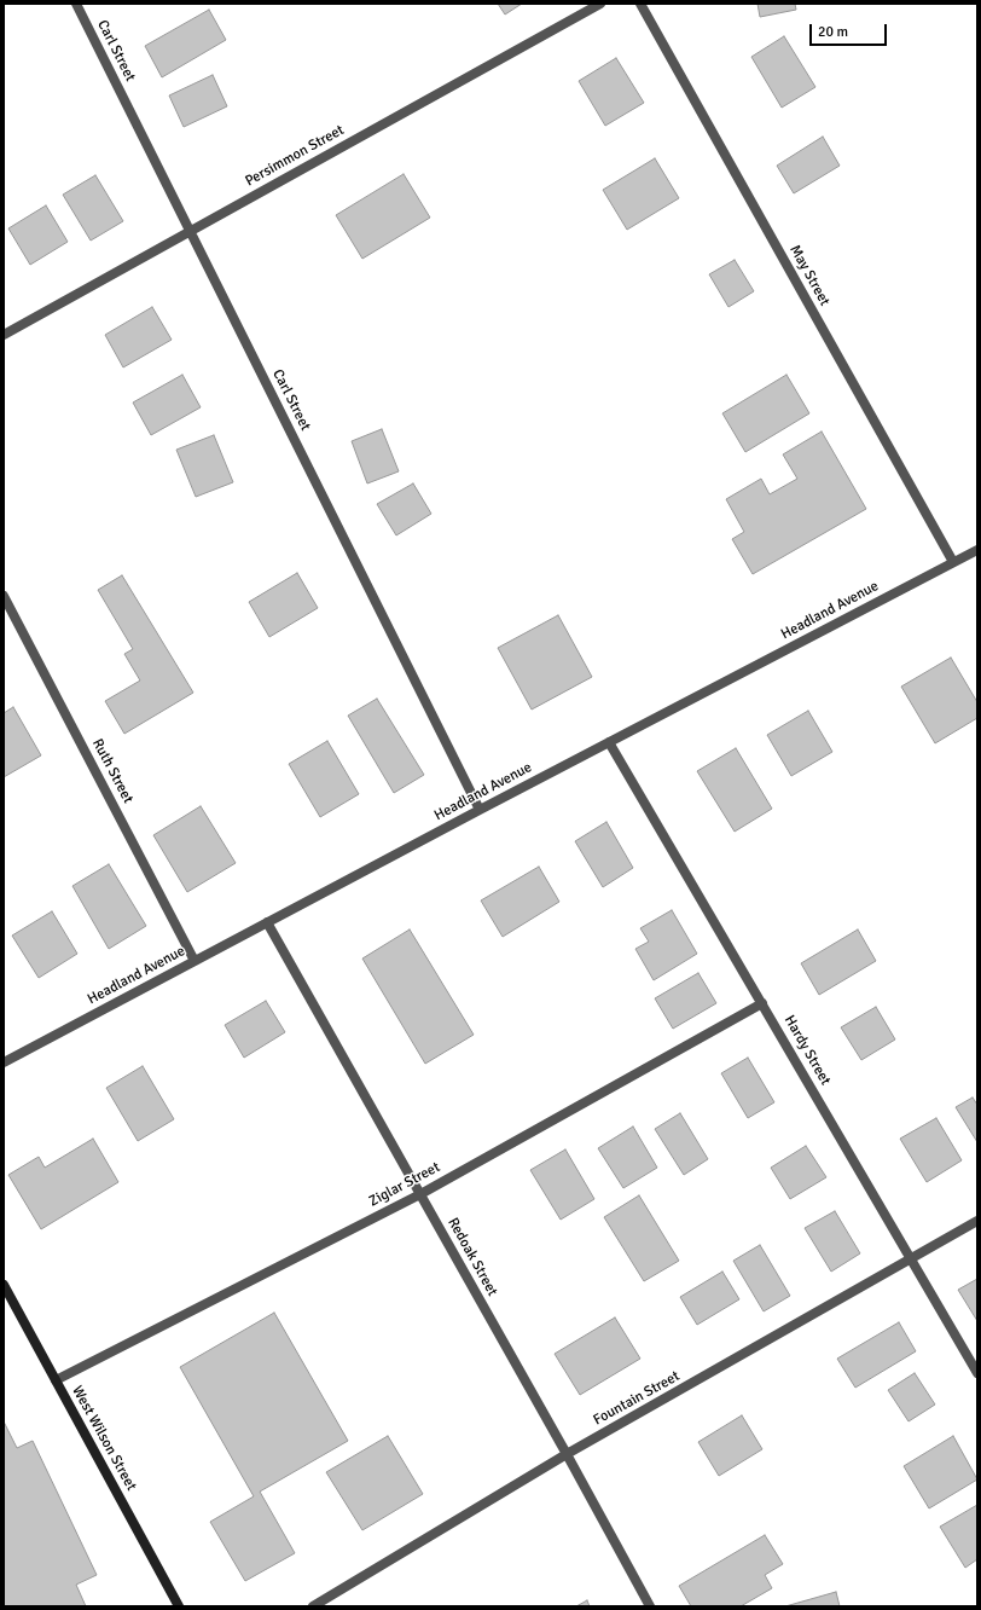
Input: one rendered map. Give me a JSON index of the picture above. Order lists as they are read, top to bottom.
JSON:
{
  "streets": {
    "street": [
      "Carl Street",
      "Persimmon Street",
      "May Street",
      "Headland Avenue",
      "Ruth Street",
      "Hardy Street",
      "Ziglar Street",
      "Redoak Street",
      "Fountain Street",
      "West Wilson Street"
    ]
  },
  "crossings": [
    ["Carl Street", "Persimmon Street"],
    ["Carl Street", "Headland Avenue"],
    ["May Street", "Headland Avenue"],
    ["Headland Avenue", "Ruth Street"],
    ["Headland Avenue", "Hardy Street"],
    ["Headland Avenue", "Redoak Street"],
    ["Hardy Street", "Ziglar Street"],
    ["Hardy Street", "Fountain Street"],
    ["Ziglar Street", "Redoak Street"],
    ["Ziglar Street", "West Wilson Street"],
    ["Redoak Street", "Fountain Street"]
  ],
  "scale_bar": "20 m"
}
